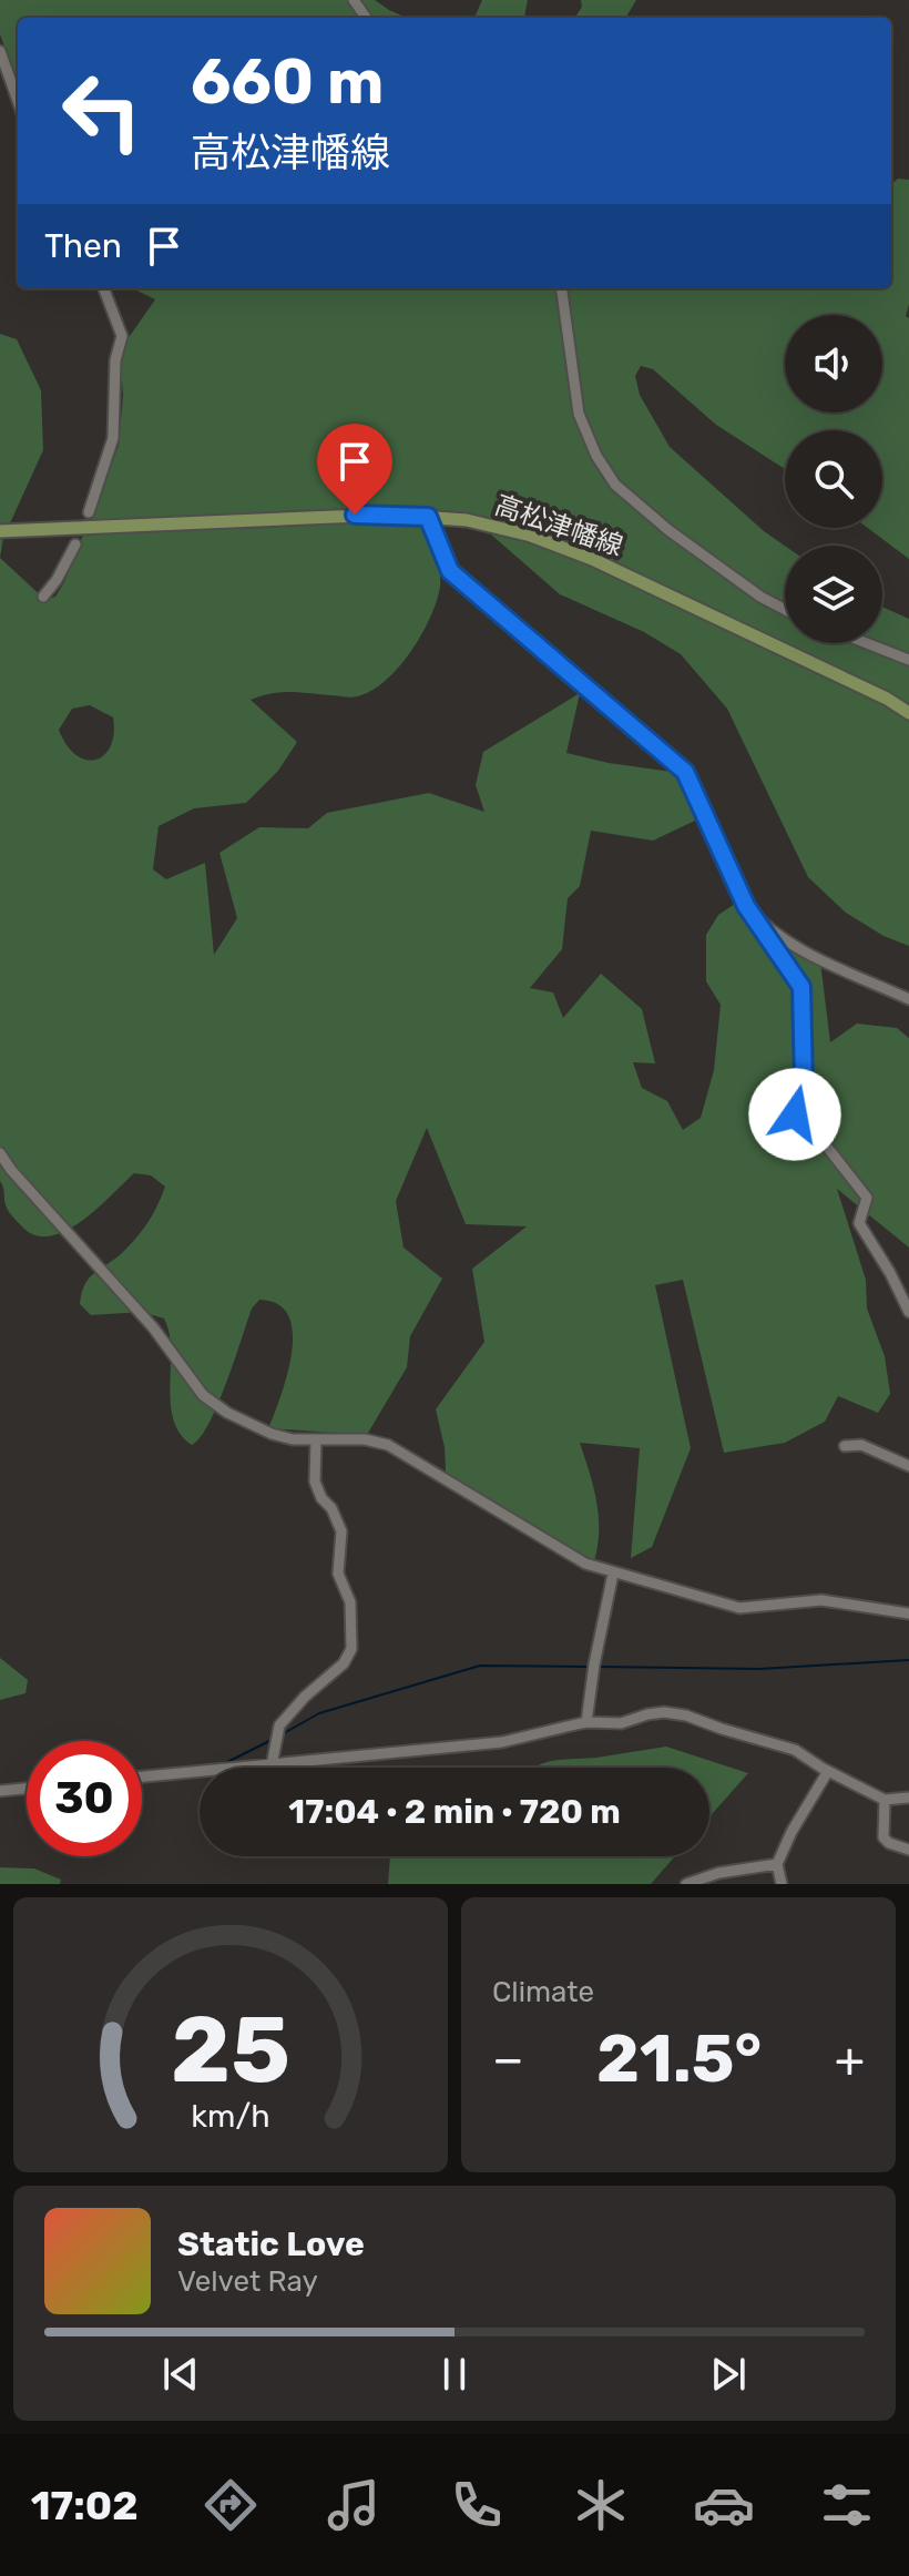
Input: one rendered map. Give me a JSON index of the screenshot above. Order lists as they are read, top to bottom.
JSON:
{
  "streets": {
    "main road": ["高松津幡線"]
  },
  "page": {
    "turn": ["660 m", "高松津幡線"],
    "then": "Then",
    "limit": "30",
    "trip": "17:04 · 2 min · 720 m",
    "tile": "Climate",
    "heat": ["−", "21.5°", "+"],
    "song": ["Static Love", "Velvet Ray"],
    "tabs": "17:02",
    "gauge": ["25", "km/h"]
  }
}
